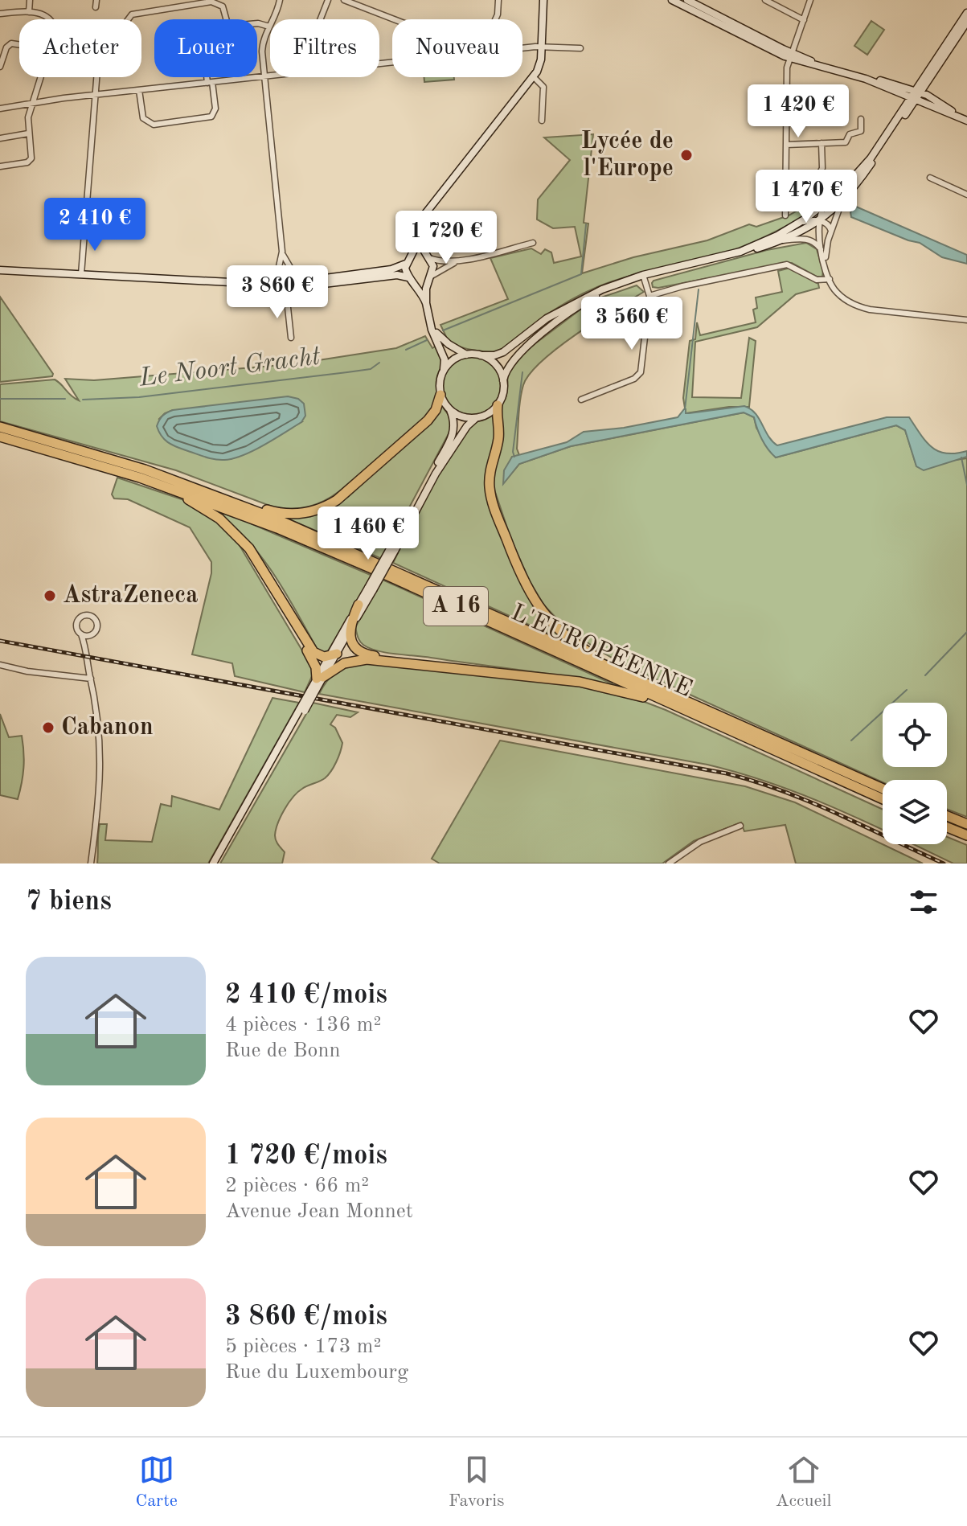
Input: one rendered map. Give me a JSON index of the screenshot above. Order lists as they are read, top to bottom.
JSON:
{
  "streets": {
    "highway": ["A 16", "L'EUROPÉENNE"]
  },
  "water": ["Le Noort Gracht"],
  "places": ["Lycée de l'Europe", "AstraZeneca", "Cabanon"],
  "page": {
    "chip": [
      "Acheter",
      "Louer",
      "Filtres",
      "Nouveau"
    ],
    "price": [
      "1 420 €",
      "1 470 €",
      "2 410 €",
      "1 720 €",
      "3 860 €",
      "3 560 €",
      "1 460 €"
    ],
    "heading": "7 biens",
    "list": [
      {
        "name": "2 410 €/mois",
        "note": "4 pièces · 136 m² · Rue de Bonn"
      },
      {
        "name": "1 720 €/mois",
        "note": "2 pièces · 66 m² · Avenue Jean Monnet"
      },
      {
        "name": "3 860 €/mois",
        "note": "5 pièces · 173 m² · Rue du Luxembourg"
      }
    ],
    "tabs": ["Carte", "Favoris", "Accueil"]
  }
}
